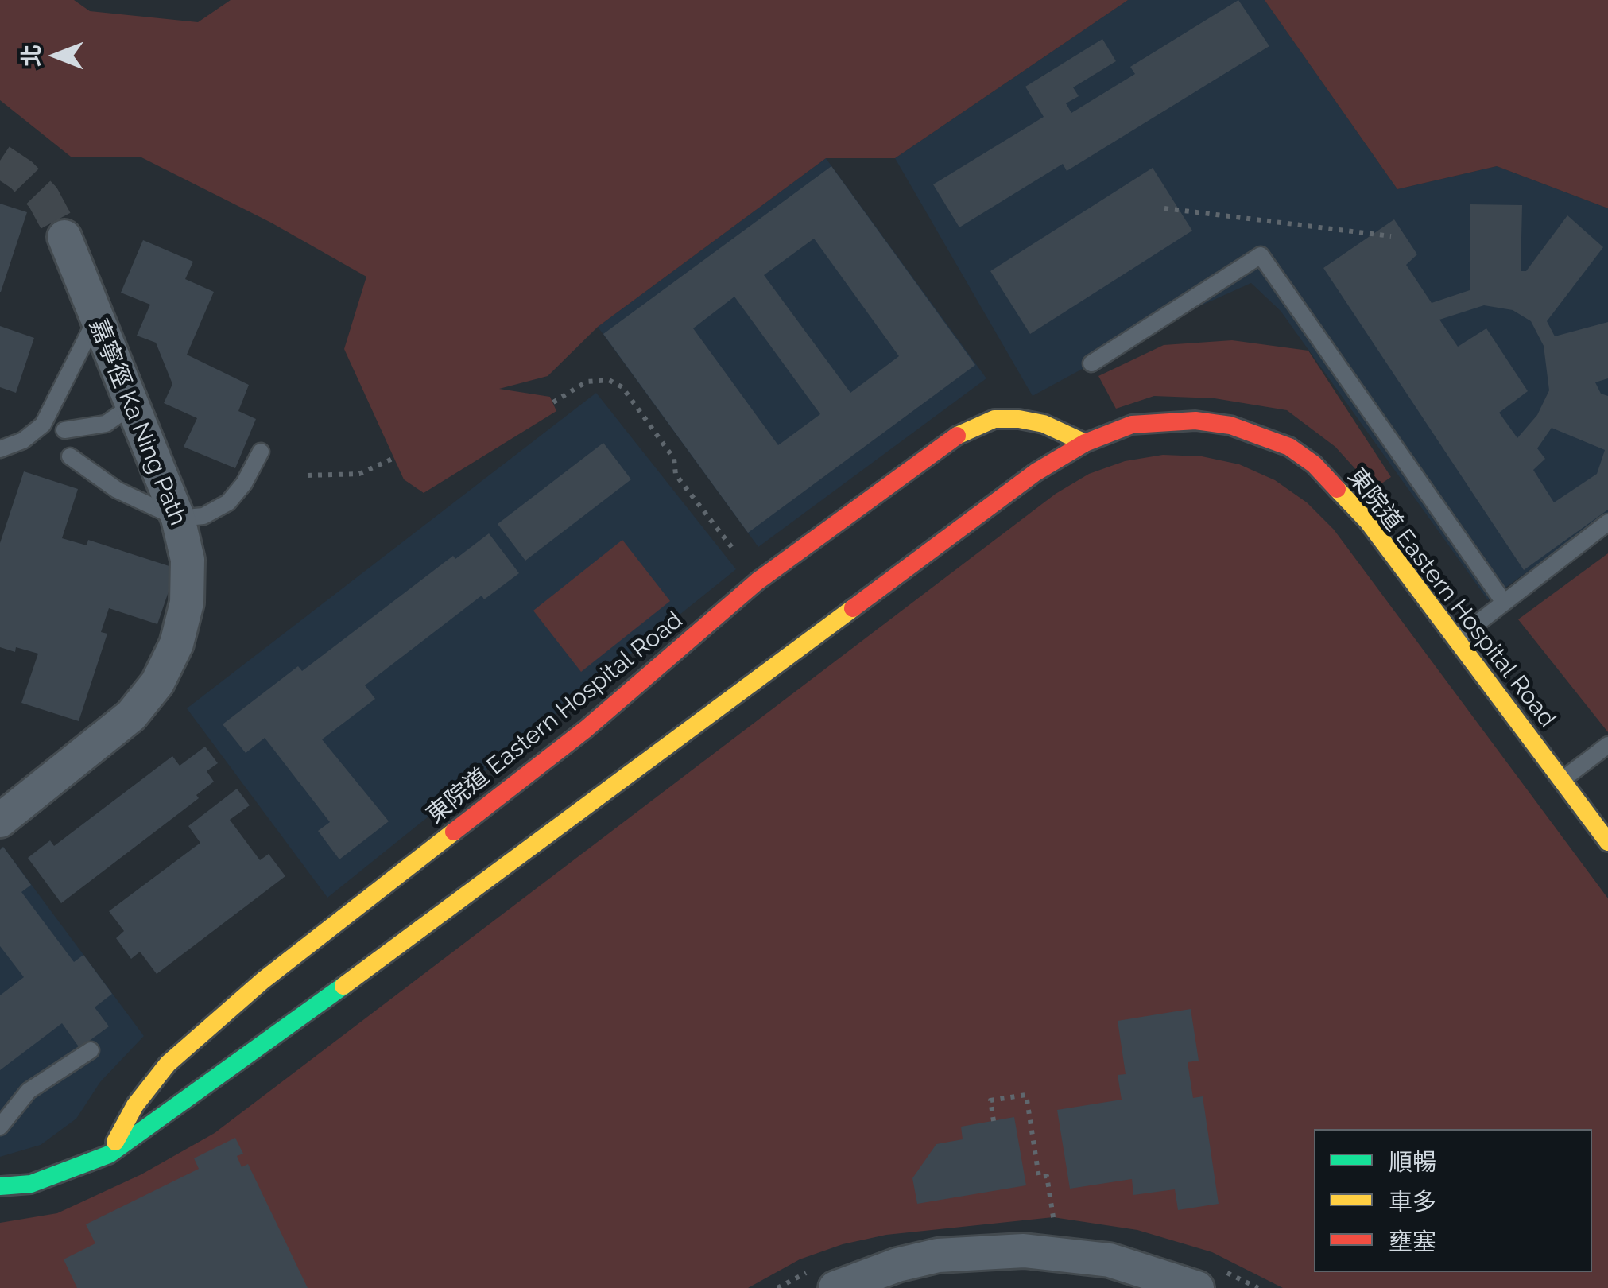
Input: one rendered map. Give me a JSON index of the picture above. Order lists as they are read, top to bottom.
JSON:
{
  "streets": {
    "street": ["嘉寧徑 Ka Ning Path", "東院道 Eastern Hospital Road"]
  },
  "legend": ["順暢", "車多", "壅塞"],
  "north": "left"
}
